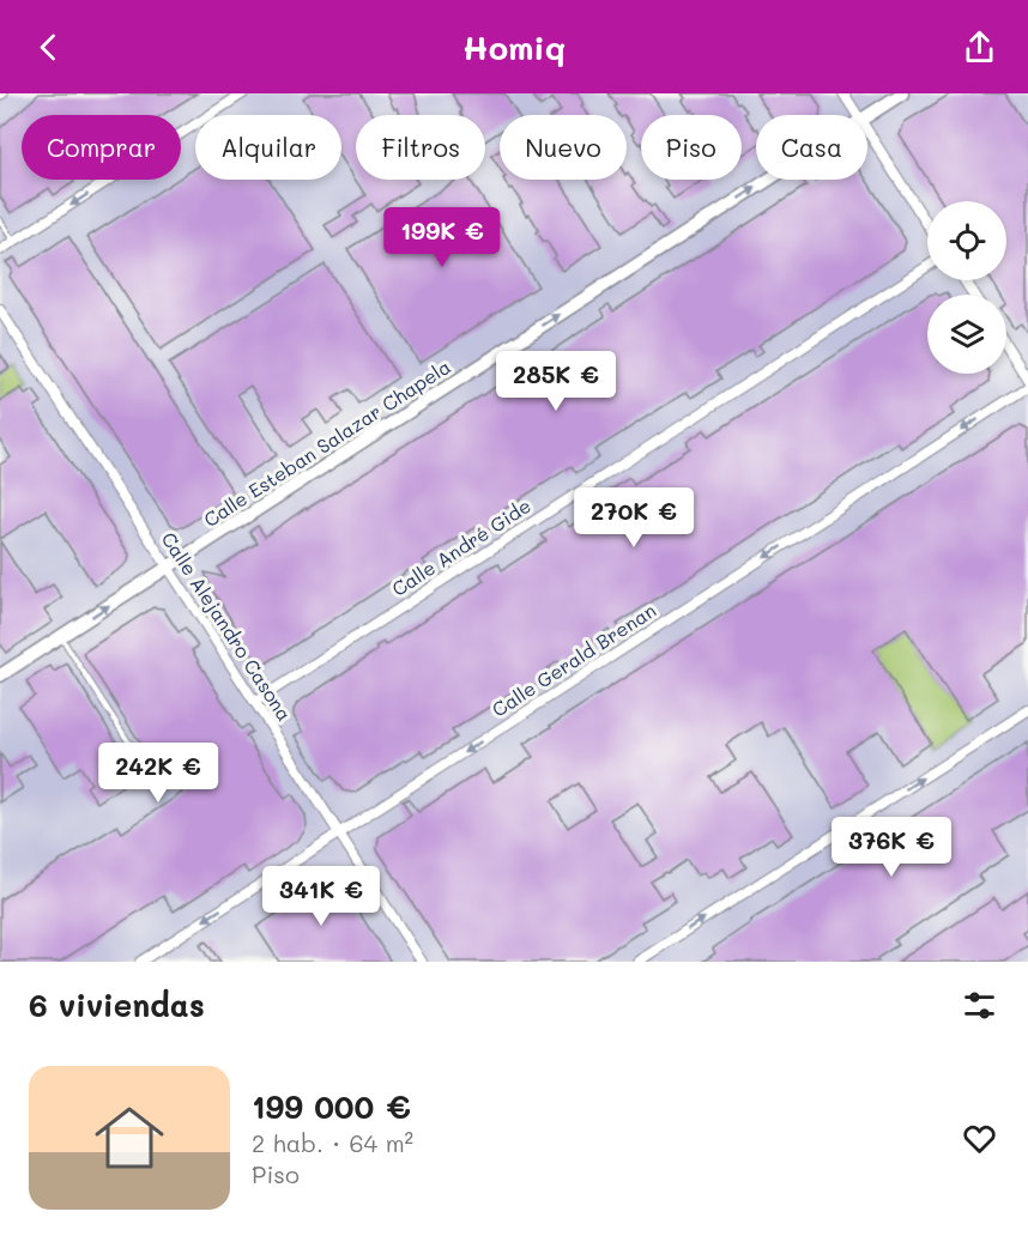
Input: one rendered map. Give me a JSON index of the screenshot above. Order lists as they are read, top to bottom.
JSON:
{
  "streets": {
    "street": [
      "Calle Esteban Salazar Chapela",
      "Calle André Gide",
      "Calle Alejandro Casona",
      "Calle Gerald Brenan"
    ]
  },
  "crossings": [
    ["Calle Esteban Salazar Chapela", "Calle Alejandro Casona"],
    ["Calle André Gide", "Calle Alejandro Casona"],
    ["Calle Alejandro Casona", "Calle Gerald Brenan"]
  ],
  "one_way": ["Calle Esteban Salazar Chapela", "Calle Gerald Brenan"],
  "page": {
    "header": "Homiq",
    "chip": [
      "Comprar",
      "Alquilar",
      "Filtros",
      "Nuevo",
      "Piso",
      "Casa"
    ],
    "price": [
      "199K €",
      "285K €",
      "270K €",
      "242K €",
      "376K €",
      "341K €"
    ],
    "heading": "6 viviendas",
    "list": [
      {
        "name": "199 000 €",
        "note": "2 hab. · 64 m² · Piso"
      }
    ]
  }
}
